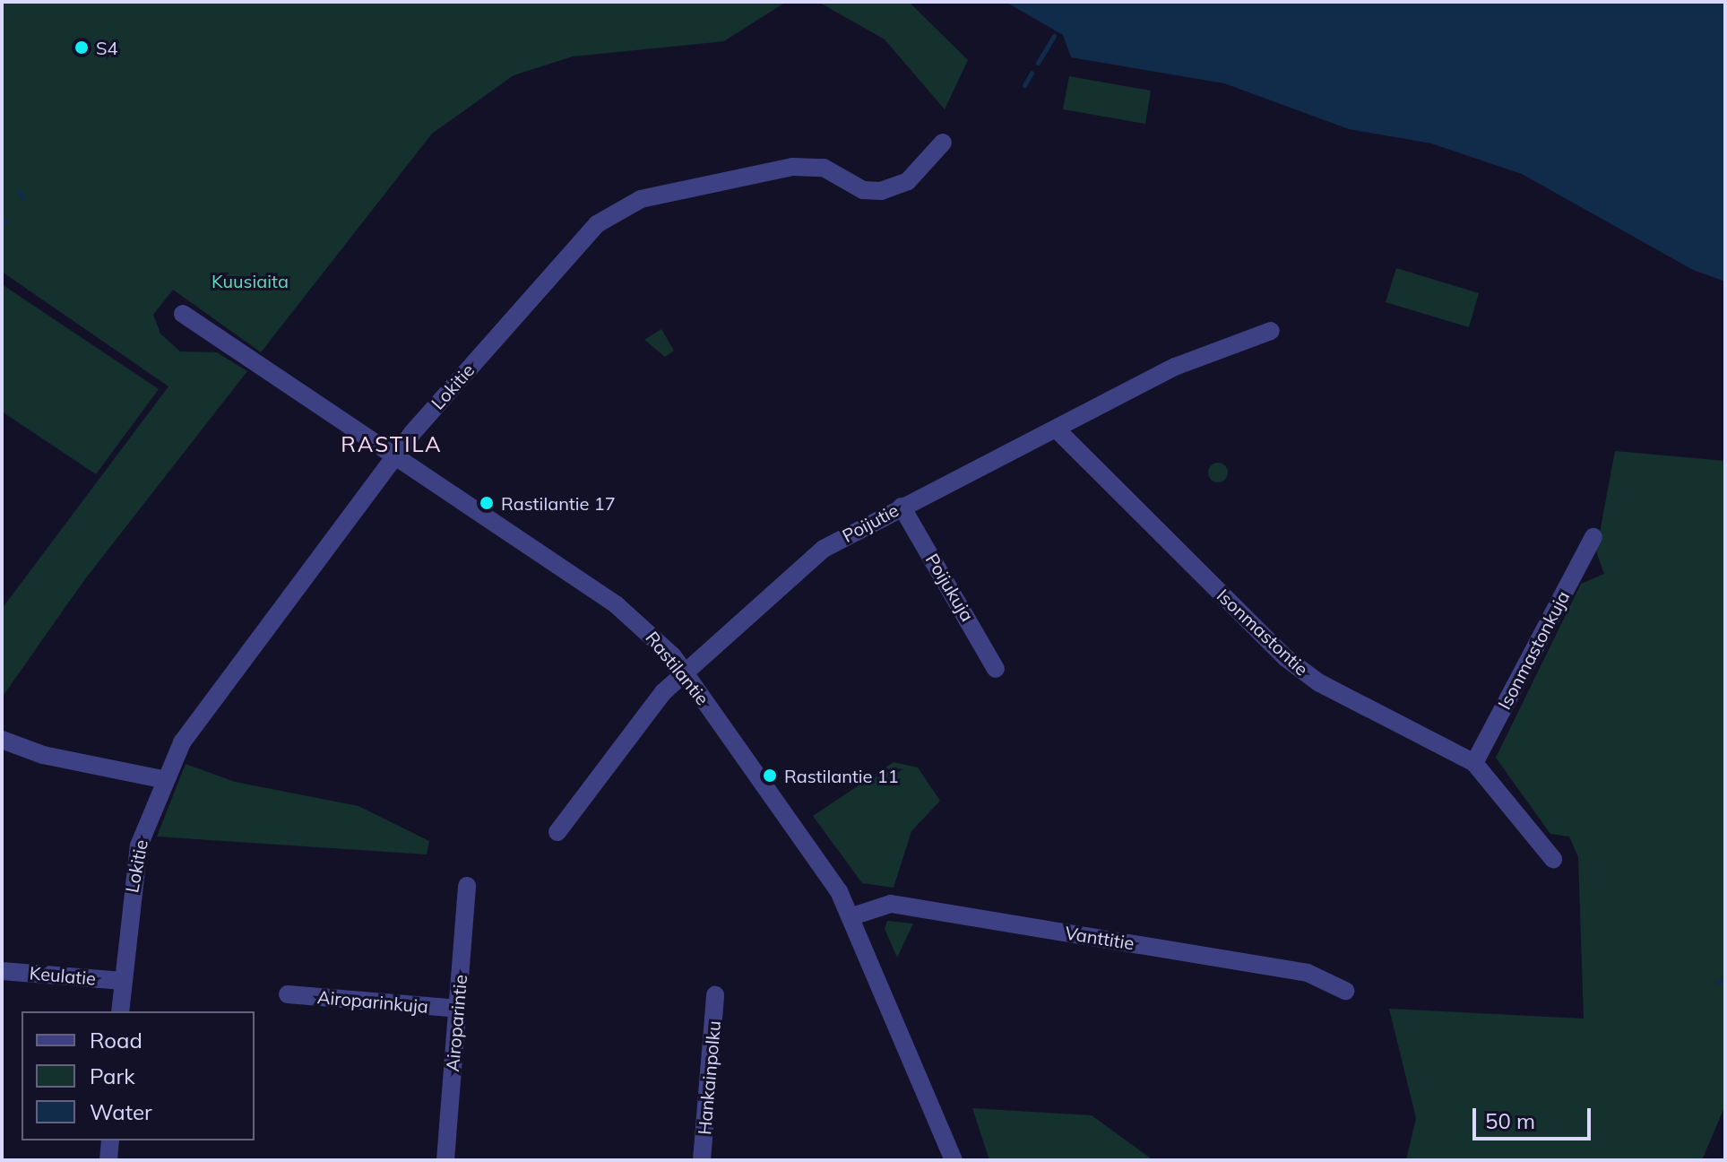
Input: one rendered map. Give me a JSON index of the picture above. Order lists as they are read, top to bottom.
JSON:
{
  "streets": {
    "street": [
      "Lokitie",
      "Poijutie",
      "Poijukuja",
      "Isonmastontie",
      "Isonmastonkuja",
      "Rastilantie",
      "Vanttitie",
      "Keulatie",
      "Airoparinkuja",
      "Airoparintie",
      "Hankainpolku"
    ]
  },
  "crossings": [
    ["Lokitie", "Rastilantie"],
    ["Lokitie", "Keulatie"],
    ["Poijutie", "Poijukuja"],
    ["Poijutie", "Isonmastontie"],
    ["Poijutie", "Rastilantie"],
    ["Isonmastontie", "Isonmastonkuja"],
    ["Rastilantie", "Vanttitie"],
    ["Airoparinkuja", "Airoparintie"]
  ],
  "districts": ["RASTILA"],
  "parks": ["Kuusiaita"],
  "places": ["S4", "Rastilantie 17", "Rastilantie 11"],
  "legend": ["Road", "Park", "Water"],
  "scale_bar": "50 m"
}
